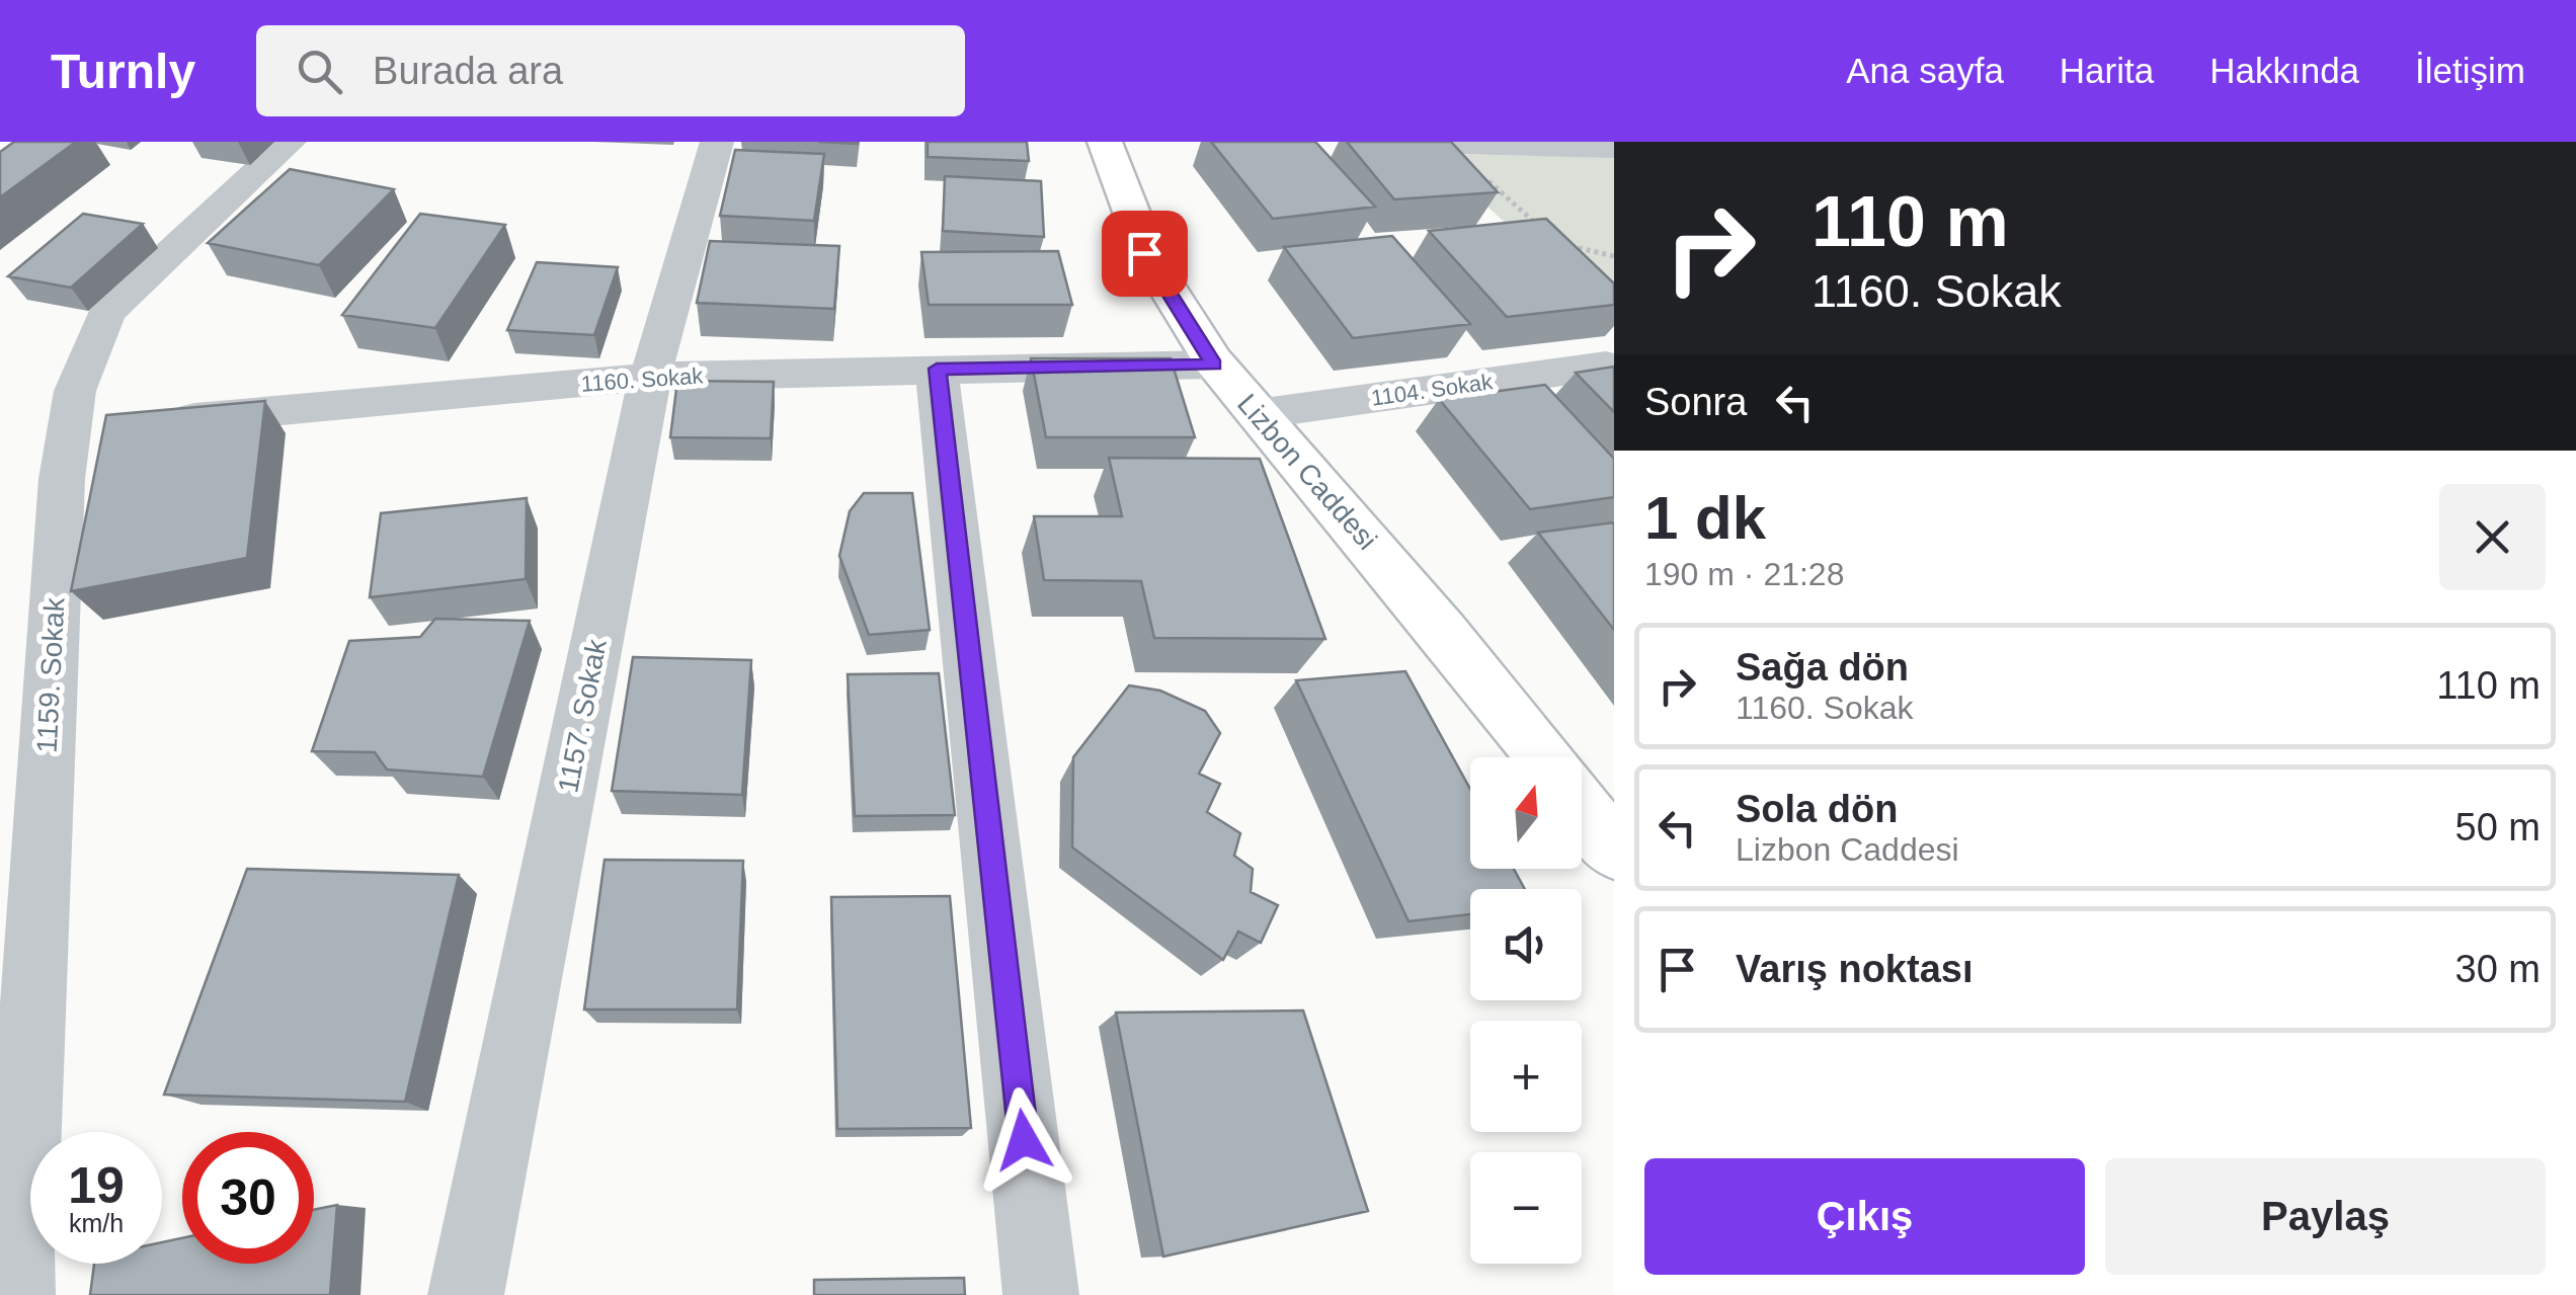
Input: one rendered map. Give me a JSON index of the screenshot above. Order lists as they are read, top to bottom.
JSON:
{
  "streets": {
    "main road": ["Lizbon Caddesi"],
    "street": [
      "1160. Sokak",
      "1104. Sokak",
      "1159. Sokak",
      "1157. Sokak"
    ]
  },
  "crossings": [
    ["1160. Sokak", "Lizbon Caddesi"],
    ["1160. Sokak", "1159. Sokak"],
    ["1160. Sokak", "1157. Sokak"],
    ["1104. Sokak", "Lizbon Caddesi"]
  ],
  "north": "top",
  "page": {
    "header": "Turnly",
    "search": "Burada ara",
    "nav": [
      "Ana sayfa",
      "Harita",
      "Hakkında",
      "İletişim"
    ],
    "turn": ["110 m", "1160. Sokak"],
    "then": "Sonra",
    "heading": ["1 dk", "190 m · 21:28"],
    "list": [
      {
        "name": "Sağa dön",
        "note": "1160. Sokak",
        "value": "110 m"
      },
      {
        "name": "Sola dön",
        "note": "Lizbon Caddesi",
        "value": "50 m"
      },
      {
        "name": "Varış noktası",
        "value": "30 m"
      }
    ],
    "map_buttons": ["+", "−"],
    "speed": "19 km/h",
    "limit": "30",
    "buttons": ["Çıkış", "Paylaş"]
  }
}
